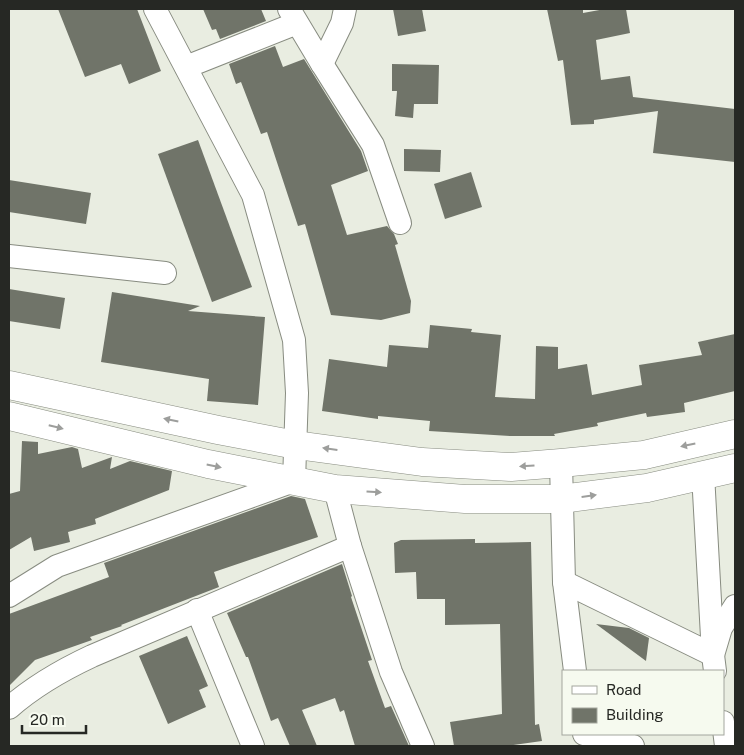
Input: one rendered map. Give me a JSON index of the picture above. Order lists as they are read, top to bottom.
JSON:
{
  "legend": ["Road", "Building"],
  "scale_bar": "20 m"
}
